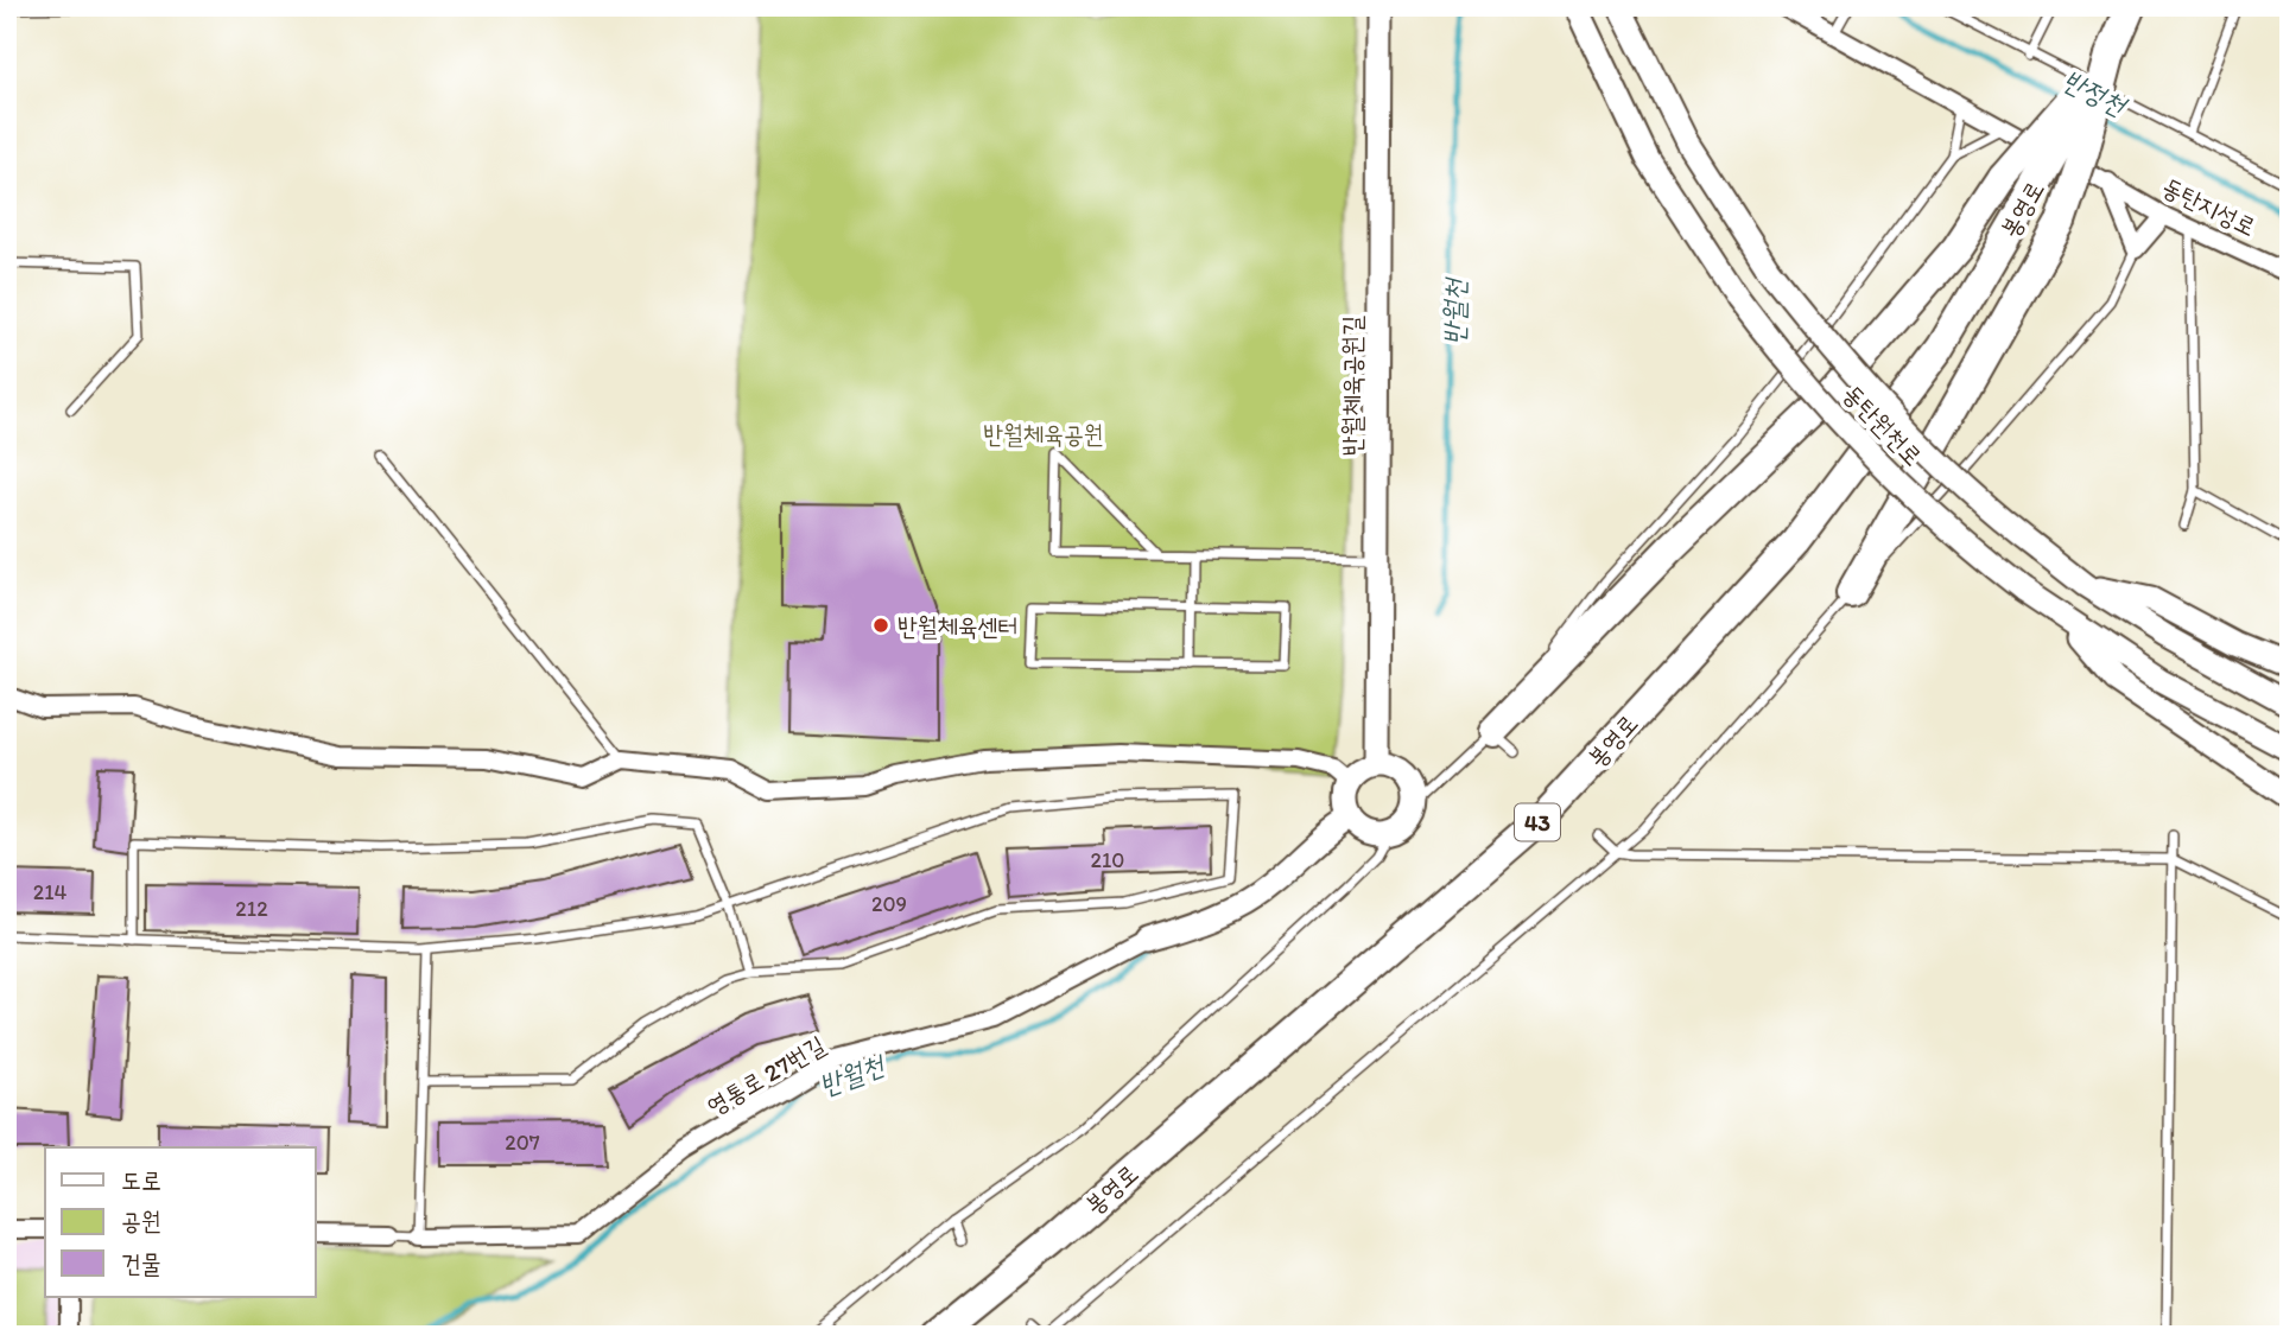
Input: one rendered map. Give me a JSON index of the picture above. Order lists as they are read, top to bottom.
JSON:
{
  "streets": {
    "highway": ["봉영로", "43"],
    "main road": ["반월체육공원길", "동탄원천로"],
    "street": ["동탄지성로", "영통로 27번길"]
  },
  "water": ["반정천", "반월천"],
  "parks": ["반월체육공원"],
  "places": ["반월체육센터"],
  "house_numbers": [
    "210",
    "214",
    "209",
    "212",
    "207"
  ],
  "legend": ["도로", "공원", "건물"]
}
